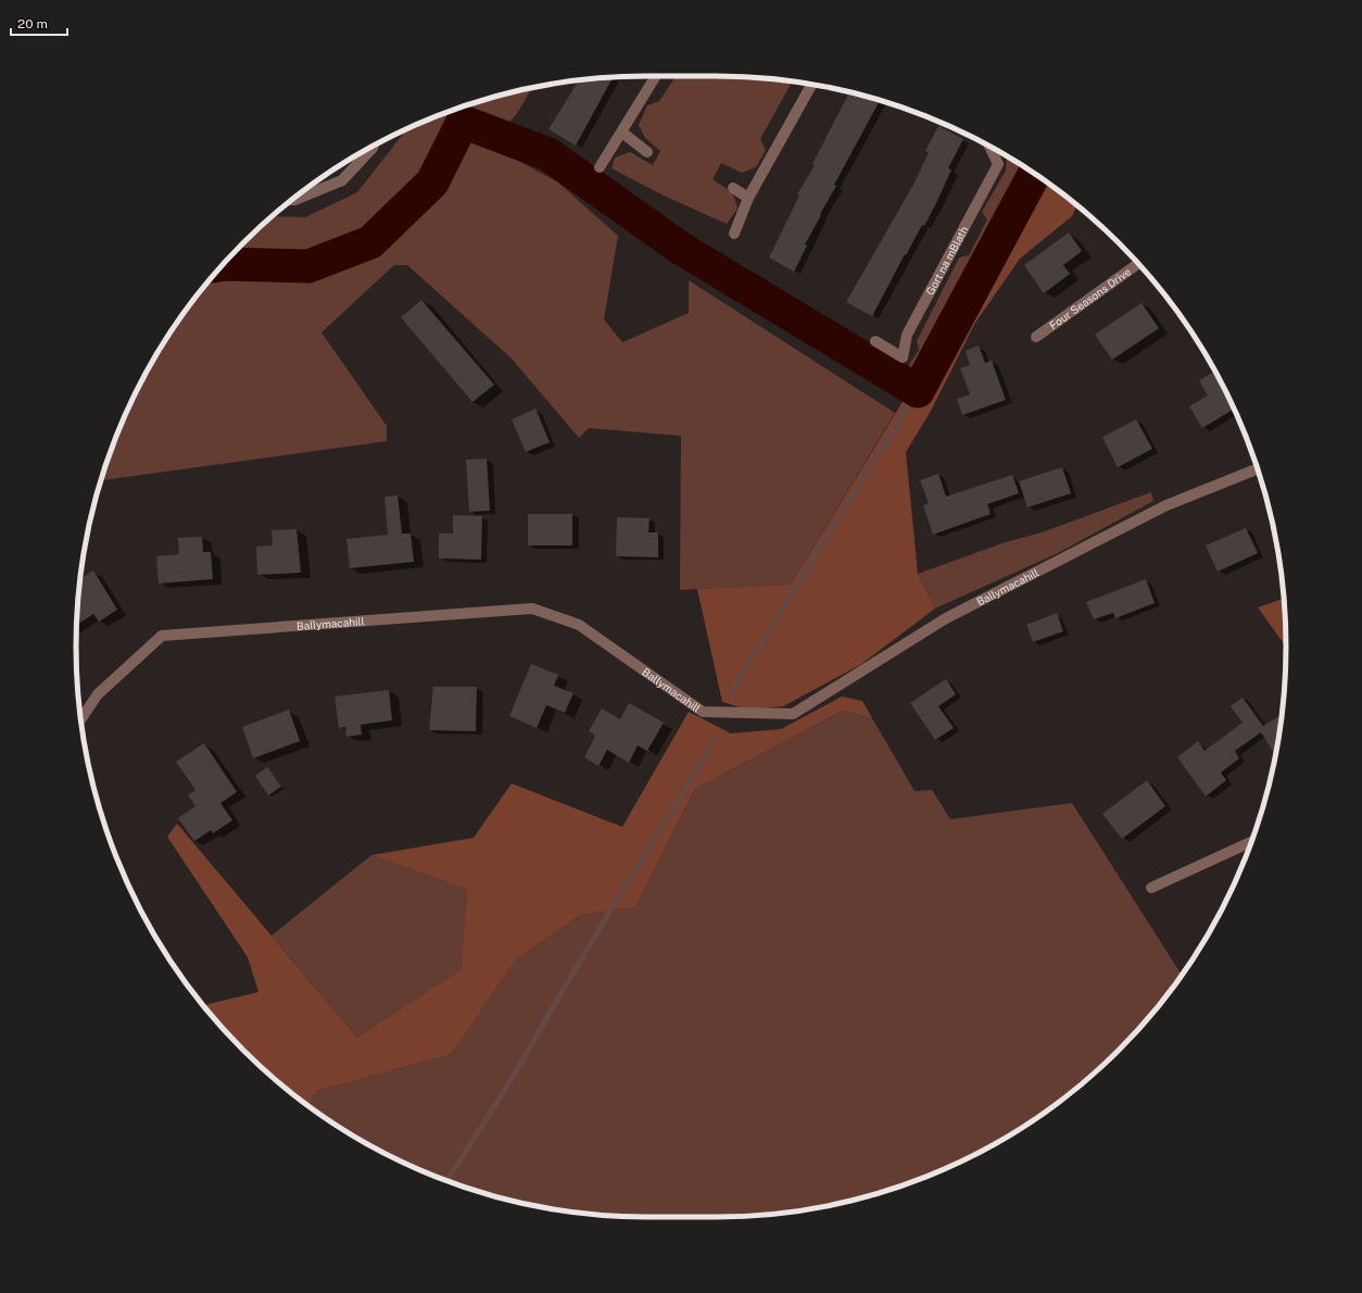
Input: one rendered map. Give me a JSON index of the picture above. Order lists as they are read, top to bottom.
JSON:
{
  "streets": {
    "street": ["Gort na mBlath", "Four Seasons Drive", "Ballymacahill"]
  },
  "scale_bar": "20 m"
}
